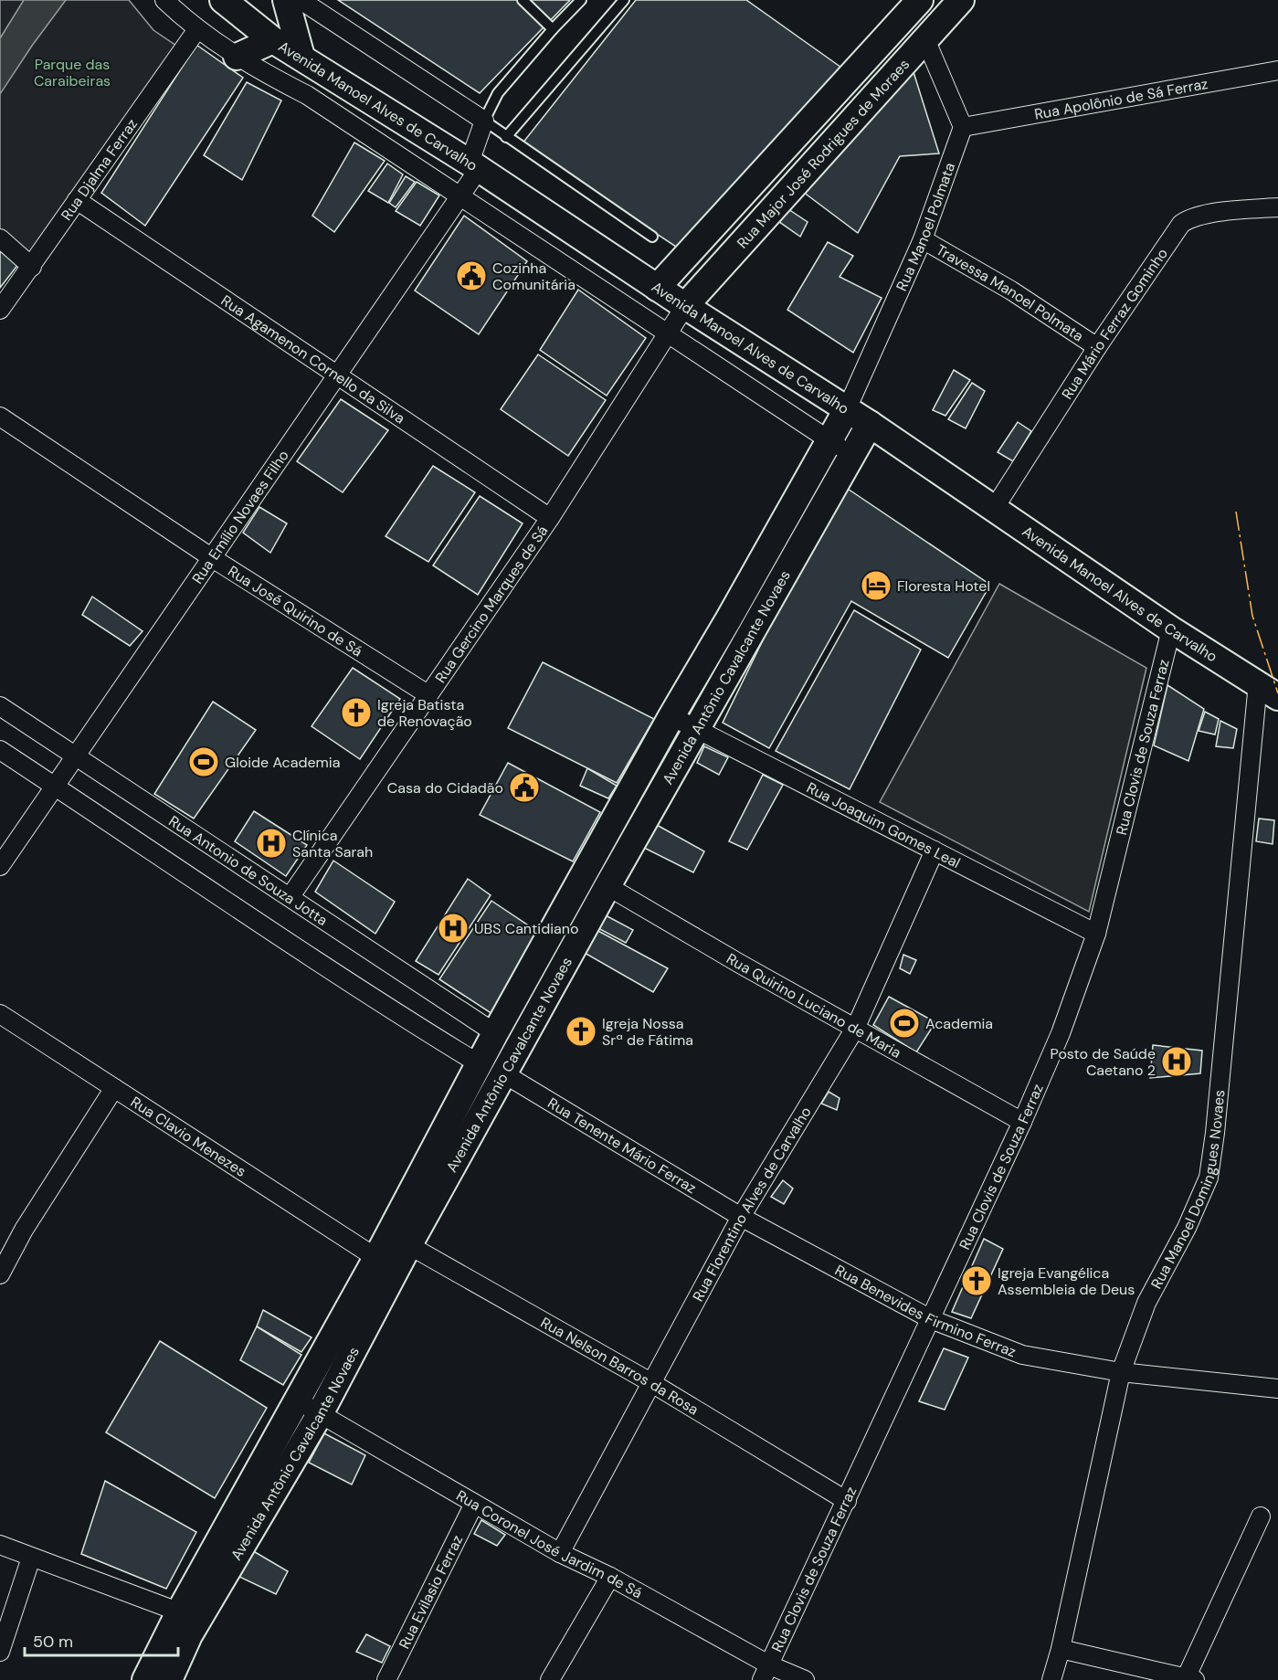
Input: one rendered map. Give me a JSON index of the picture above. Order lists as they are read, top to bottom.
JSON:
{
  "streets": {
    "street": [
      "Rua Apolônio de Sá Ferraz",
      "Avenida Manoel Alves de Carvalho",
      "Rua Major José Rodrigues de Moraes",
      "Rua Djalma Ferraz",
      "Rua Manoel Polmata",
      "Travessa Manoel Polmata",
      "Rua Mário Ferraz Gominho",
      "Rua Agamenon Cornello da Silva",
      "Rua Emílio Novaes Filho",
      "Rua Gercino Marques de Sá",
      "Rua José Quirino de Sá",
      "Avenida Antônio Cavalcante Novaes",
      "Rua Clovis de Souza Ferraz",
      "Rua Joaquim Gomes Leal",
      "Rua Antonio de Souza Jotta",
      "Rua Quirino Luciano de Maria",
      "Rua Clavio Menezes",
      "Rua Tenente Mário Ferraz",
      "Rua Manoel Domingues Novaes",
      "Rua Florentino Alves de Carvalho",
      "Rua Benevides Firmino Ferraz",
      "Rua Nelson Barros da Rosa",
      "Rua Coronel José Jardim de Sá",
      "Rua Evilasio Ferraz"
    ]
  },
  "crossings": [
    ["Rua Apolônio de Sá Ferraz", "Rua Manoel Polmata"],
    ["Avenida Manoel Alves de Carvalho", "Rua Major José Rodrigues de Moraes"],
    ["Avenida Manoel Alves de Carvalho", "Rua Djalma Ferraz"],
    ["Avenida Manoel Alves de Carvalho", "Rua Manoel Polmata"],
    ["Avenida Manoel Alves de Carvalho", "Rua Mário Ferraz Gominho"],
    ["Avenida Manoel Alves de Carvalho", "Rua Emílio Novaes Filho"],
    ["Avenida Manoel Alves de Carvalho", "Rua Gercino Marques de Sá"],
    ["Avenida Manoel Alves de Carvalho", "Avenida Antônio Cavalcante Novaes"],
    ["Avenida Manoel Alves de Carvalho", "Rua Clovis de Souza Ferraz"],
    ["Avenida Manoel Alves de Carvalho", "Rua Manoel Domingues Novaes"],
    ["Rua Major José Rodrigues de Moraes", "Rua Gercino Marques de Sá"],
    ["Rua Djalma Ferraz", "Rua Agamenon Cornello da Silva"],
    ["Rua Manoel Polmata", "Travessa Manoel Polmata"],
    ["Travessa Manoel Polmata", "Rua Mário Ferraz Gominho"],
    ["Rua Agamenon Cornello da Silva", "Rua Emílio Novaes Filho"],
    ["Rua Agamenon Cornello da Silva", "Rua Gercino Marques de Sá"],
    ["Rua Emílio Novaes Filho", "Rua José Quirino de Sá"],
    ["Rua Emílio Novaes Filho", "Rua Antonio de Souza Jotta"],
    ["Rua Gercino Marques de Sá", "Rua José Quirino de Sá"],
    ["Rua Gercino Marques de Sá", "Rua Antonio de Souza Jotta"],
    ["Avenida Antônio Cavalcante Novaes", "Rua Joaquim Gomes Leal"],
    ["Avenida Antônio Cavalcante Novaes", "Rua Quirino Luciano de Maria"],
    ["Avenida Antônio Cavalcante Novaes", "Rua Tenente Mário Ferraz"],
    ["Avenida Antônio Cavalcante Novaes", "Rua Nelson Barros da Rosa"],
    ["Avenida Antônio Cavalcante Novaes", "Rua Coronel José Jardim de Sá"],
    ["Rua Clovis de Souza Ferraz", "Rua Joaquim Gomes Leal"],
    ["Rua Clovis de Souza Ferraz", "Rua Quirino Luciano de Maria"],
    ["Rua Clovis de Souza Ferraz", "Rua Benevides Firmino Ferraz"],
    ["Rua Clovis de Souza Ferraz", "Rua Nelson Barros da Rosa"],
    ["Rua Clovis de Souza Ferraz", "Rua Coronel José Jardim de Sá"],
    ["Rua Joaquim Gomes Leal", "Rua Florentino Alves de Carvalho"],
    ["Rua Quirino Luciano de Maria", "Rua Florentino Alves de Carvalho"],
    ["Rua Tenente Mário Ferraz", "Rua Florentino Alves de Carvalho"],
    ["Rua Tenente Mário Ferraz", "Rua Benevides Firmino Ferraz"],
    ["Rua Manoel Domingues Novaes", "Rua Benevides Firmino Ferraz"],
    ["Rua Florentino Alves de Carvalho", "Rua Benevides Firmino Ferraz"],
    ["Rua Florentino Alves de Carvalho", "Rua Nelson Barros da Rosa"],
    ["Rua Florentino Alves de Carvalho", "Rua Coronel José Jardim de Sá"],
    ["Rua Coronel José Jardim de Sá", "Rua Evilasio Ferraz"]
  ],
  "parks": ["Parque das Caraibeiras"],
  "places": {
    "public building": ["Cozinha Comunitária", "Casa do Cidadão"],
    "hotel": ["Floresta Hotel"],
    "church": ["Igreja Batista de Renovação", "Igreja Nossa Srª de Fátima", "Igreja Evangélica Assembleia de Deus"],
    "sports": ["Gloide Academia", "Academia"],
    "hospital": ["Clínica Santa Sarah", "UBS Cantidiano", "Posto de Saúde Caetano 2"]
  },
  "scale_bar": "50 m"
}
